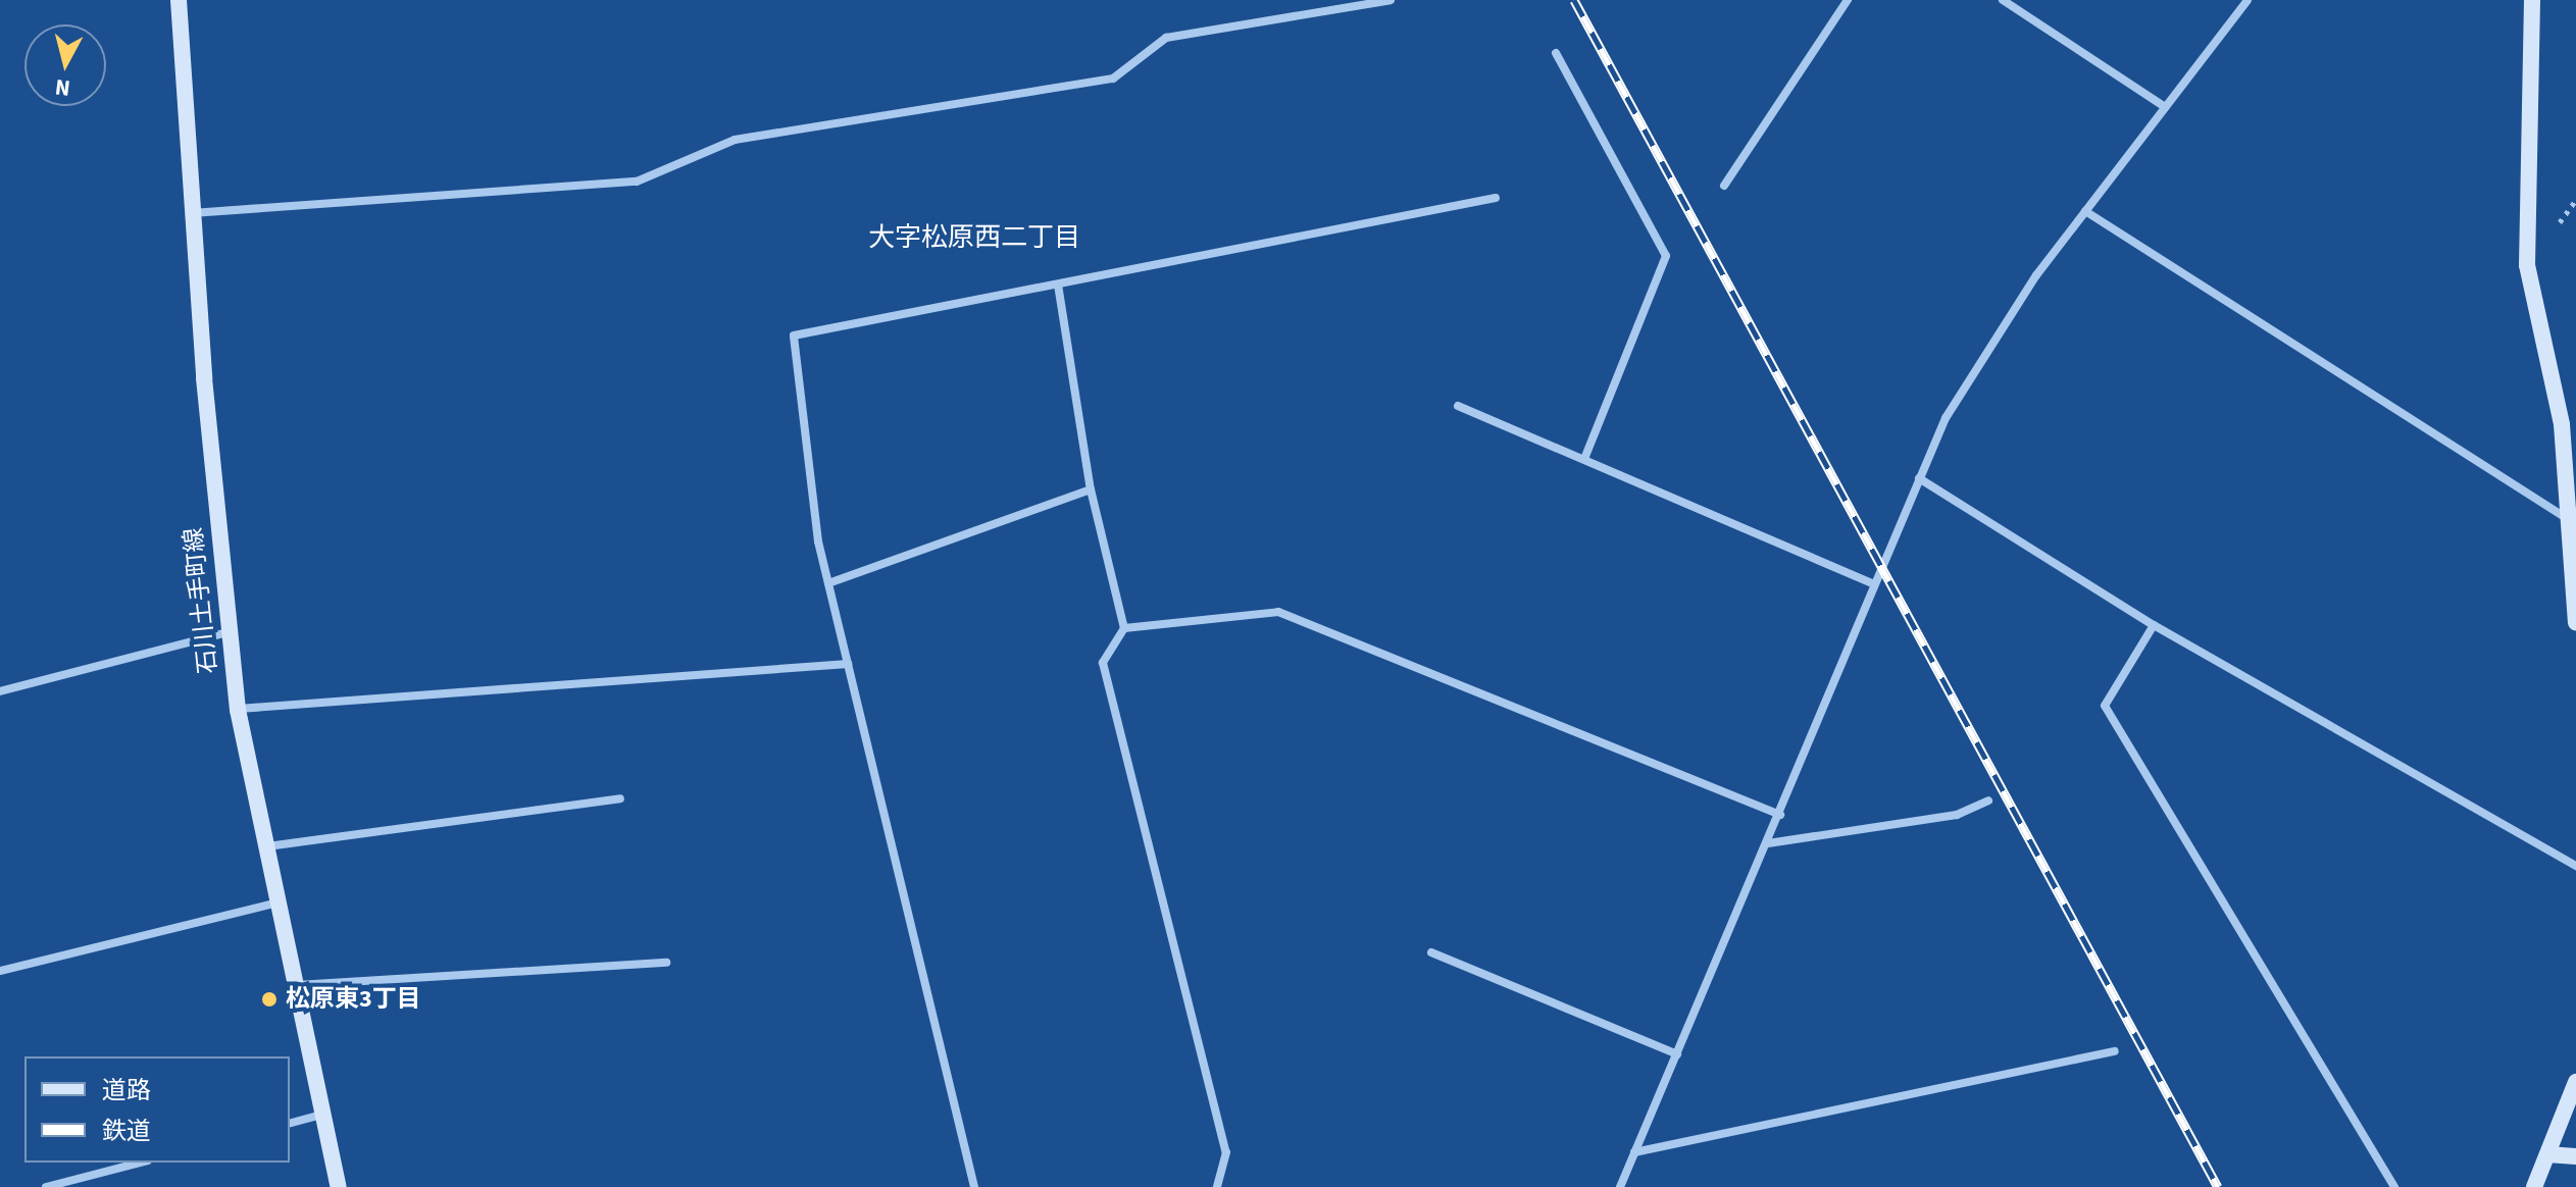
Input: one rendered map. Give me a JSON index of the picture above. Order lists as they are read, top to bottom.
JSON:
{
  "streets": {
    "main road": ["石川土手町線"]
  },
  "districts": ["大字松原西二丁目"],
  "places": ["松原東3丁目"],
  "legend": ["道路", "鉄道"],
  "north": "bottom"
}
